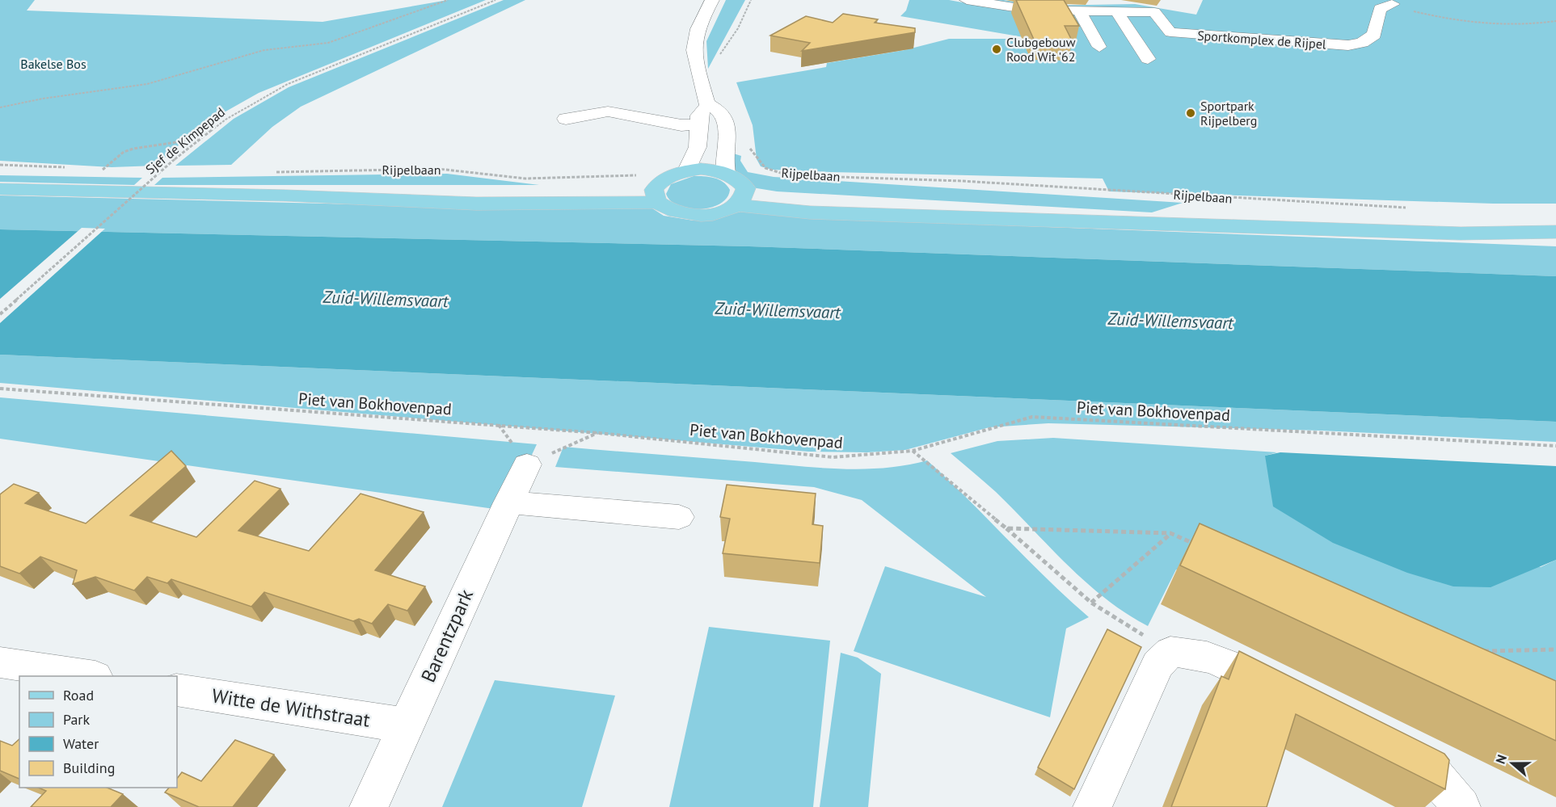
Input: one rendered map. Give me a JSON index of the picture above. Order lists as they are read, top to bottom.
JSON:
{
  "streets": {
    "main road": ["Rijpelbaan"],
    "street": ["Sportkomplex de Rijpel", "Barentzpark", "Witte de Withstraat"],
    "path": ["Sjef de Kimpepad", "Piet van Bokhovenpad"]
  },
  "crossings": [
    ["Barentzpark", "Witte de Withstraat"]
  ],
  "water": ["Zuid-Willemsvaart"],
  "parks": ["Bakelse Bos"],
  "places": ["Clubgebouw Rood Wit '62", "Sportpark Rijpelberg"],
  "legend": [
    "Road",
    "Park",
    "Water",
    "Building"
  ],
  "north": "left"
}
